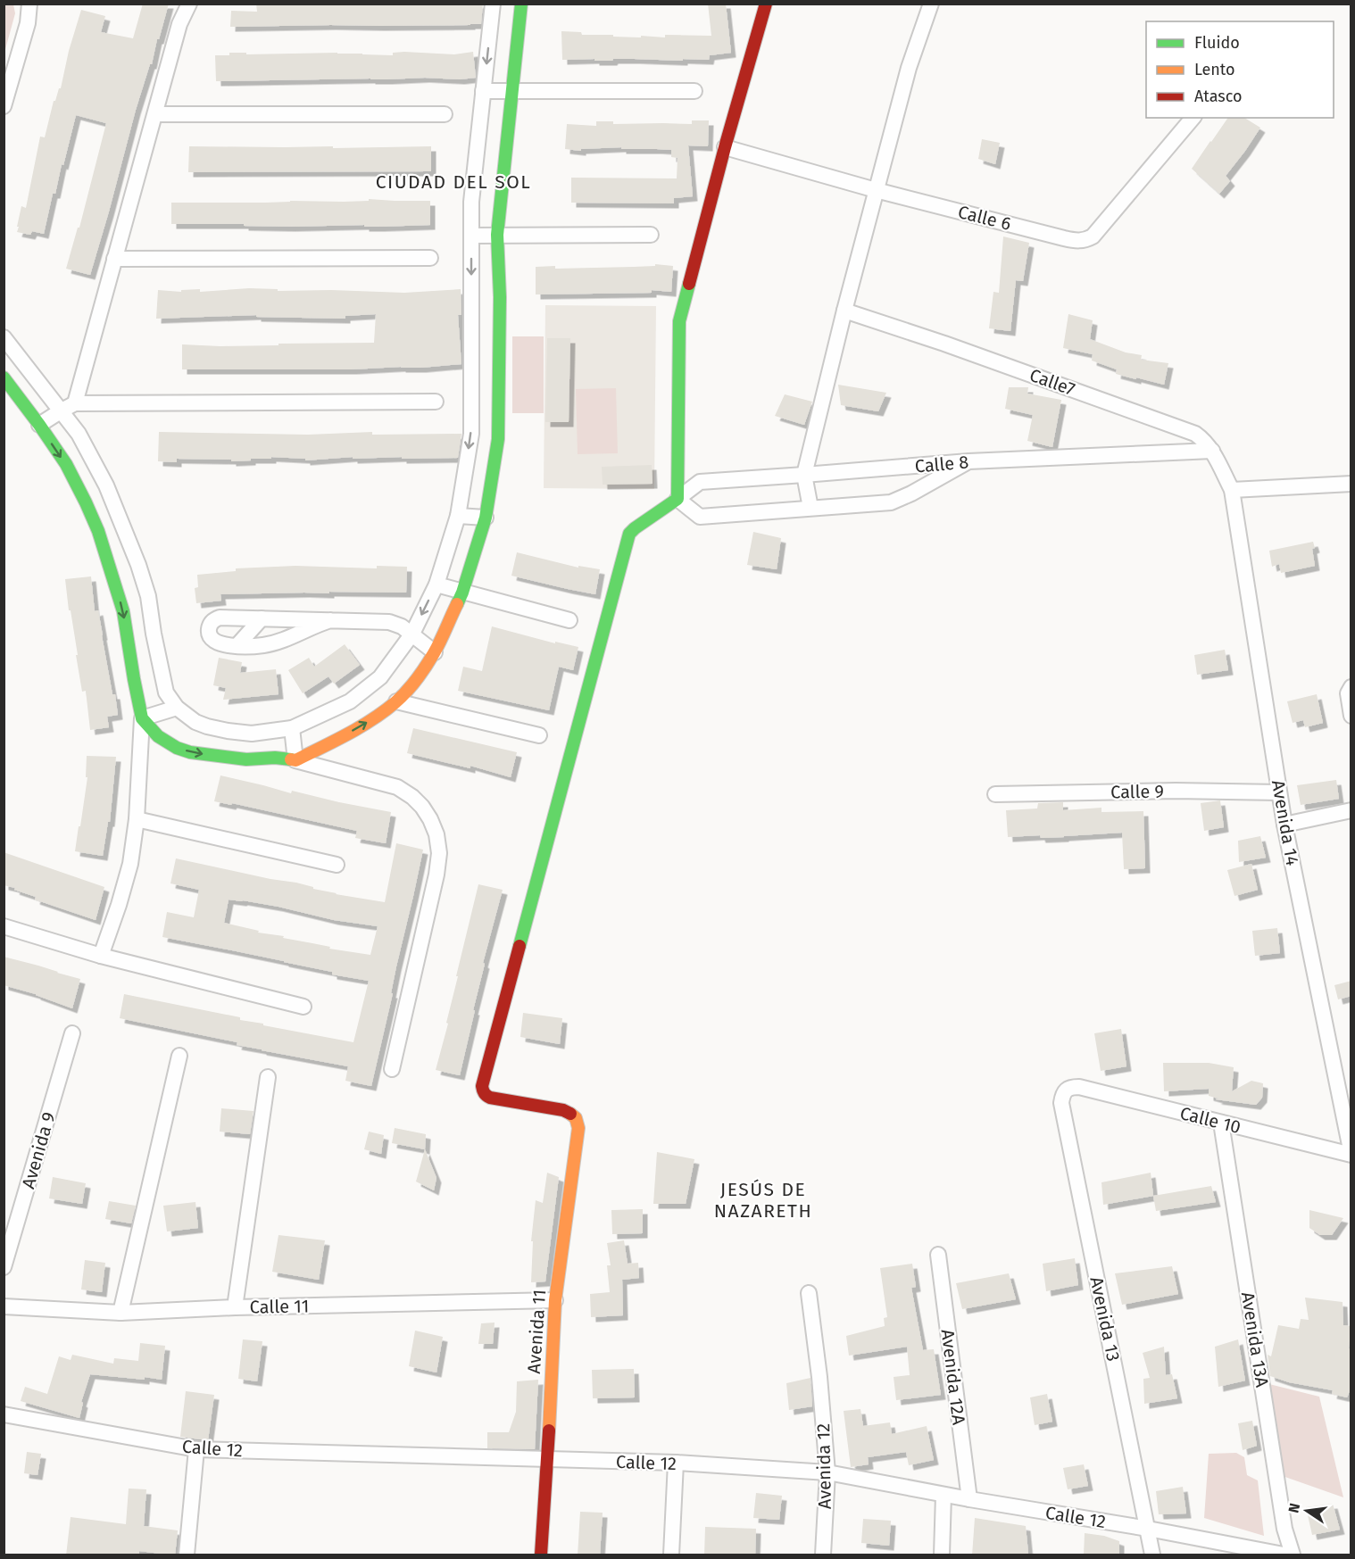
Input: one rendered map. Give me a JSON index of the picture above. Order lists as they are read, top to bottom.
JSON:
{
  "streets": {
    "street": [
      "Calle 6",
      "Calle7",
      "Calle 8",
      "Calle 9",
      "Avenida 14",
      "Calle 10",
      "Avenida 9",
      "Calle 11",
      "Avenida 13",
      "Avenida 11",
      "Avenida 13A",
      "Avenida 12A",
      "Calle 12",
      "Avenida 12"
    ]
  },
  "crossings": [
    ["Calle7", "Calle 8"],
    ["Calle7", "Avenida 14"],
    ["Calle 8", "Avenida 11"],
    ["Calle 9", "Avenida 14"],
    ["Avenida 14", "Calle 10"],
    ["Calle 10", "Avenida 13"],
    ["Calle 10", "Avenida 13A"],
    ["Calle 11", "Avenida 11"],
    ["Avenida 13", "Calle 12"],
    ["Avenida 11", "Calle 12"],
    ["Avenida 12A", "Calle 12"],
    ["Calle 12", "Avenida 12"]
  ],
  "districts": ["CIUDAD DEL SOL", "JESÚS DE NAZARETH"],
  "legend": ["Fluido", "Lento", "Atasco"],
  "north": "left"
}
